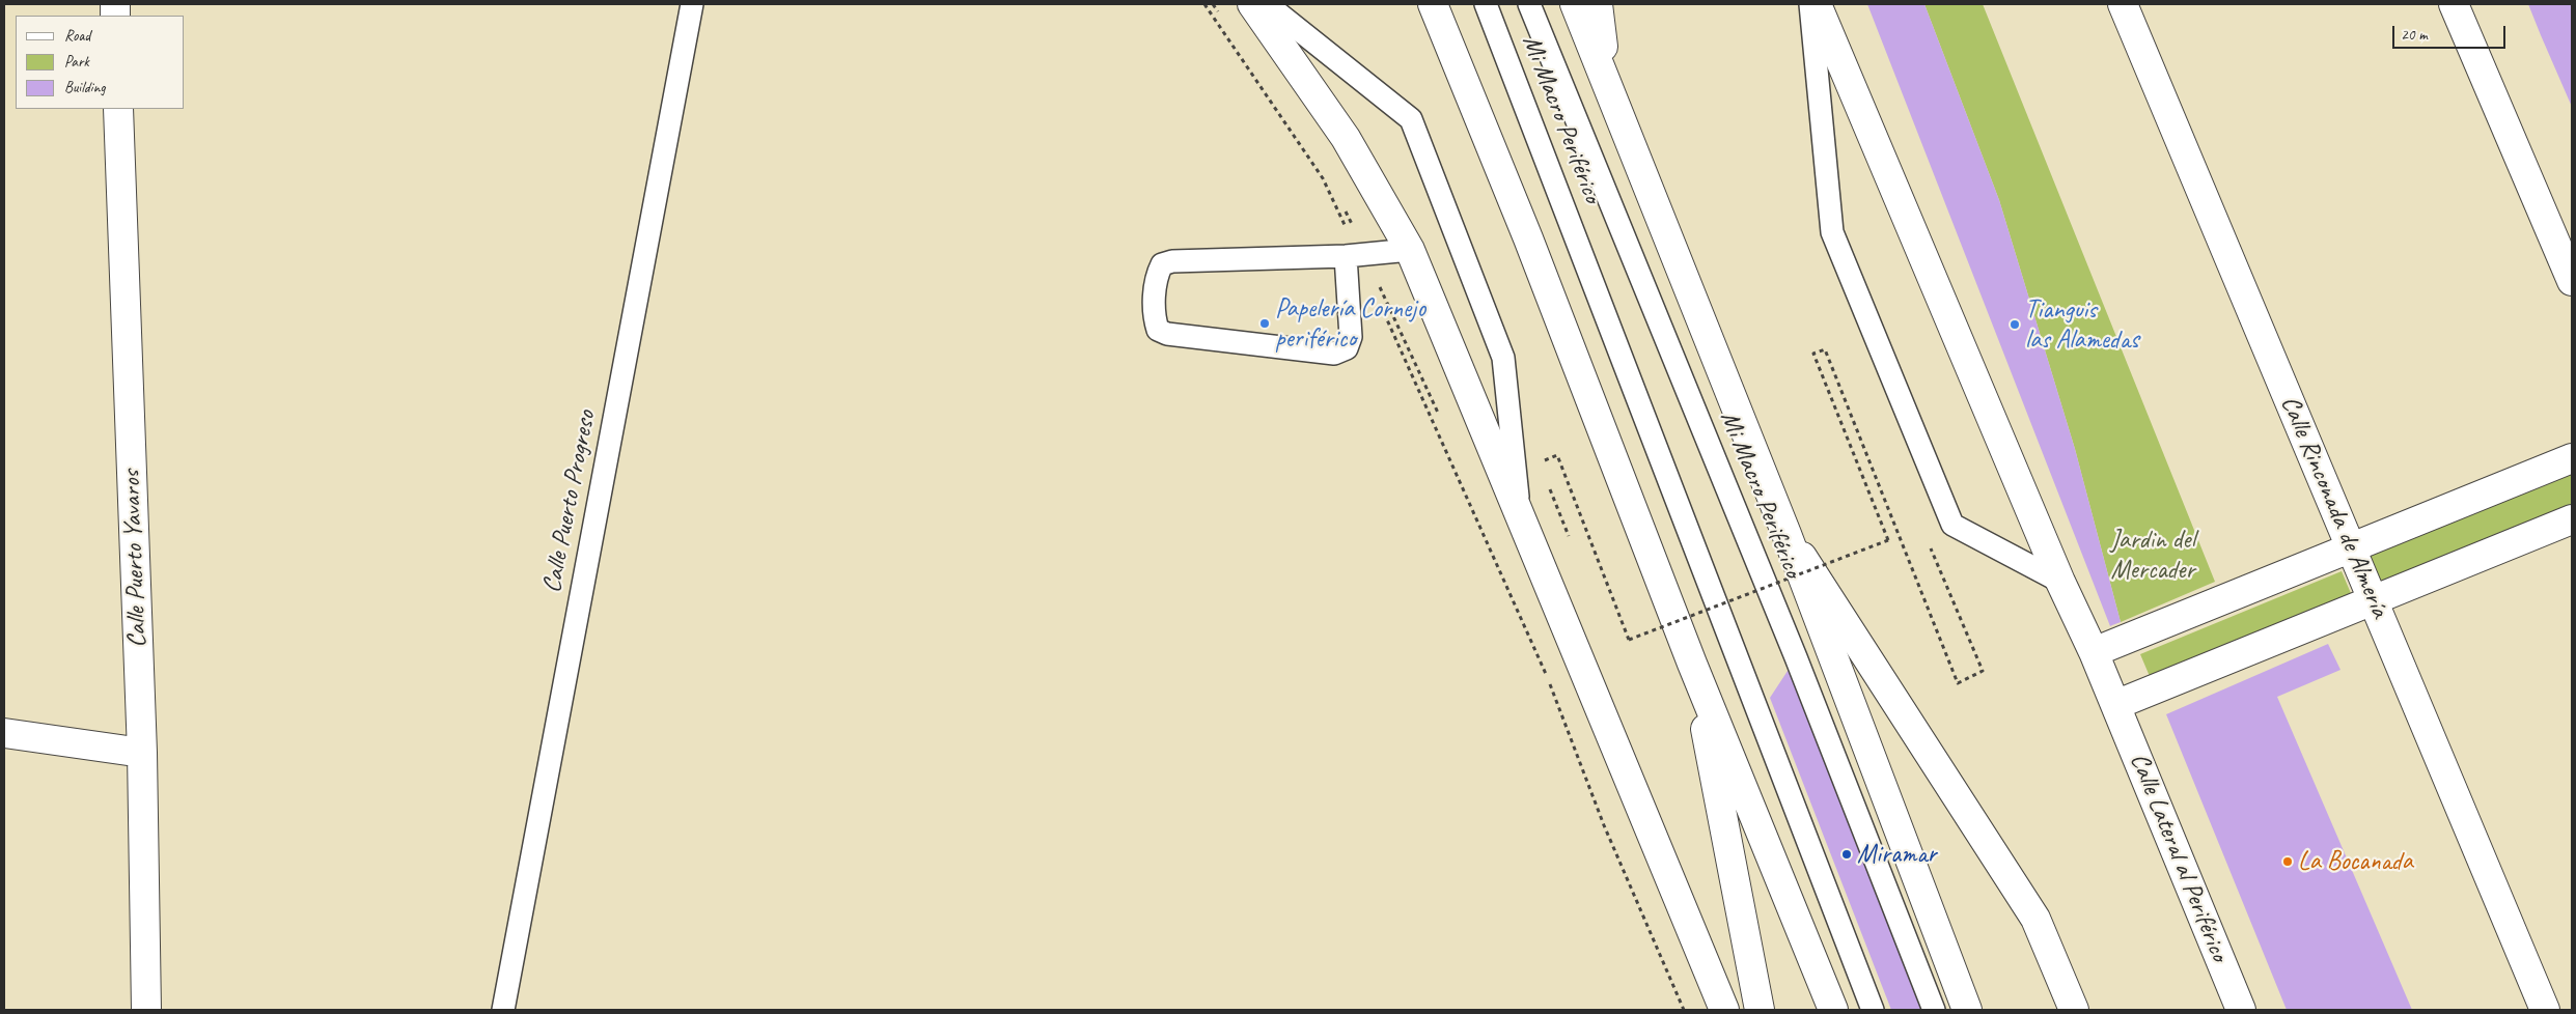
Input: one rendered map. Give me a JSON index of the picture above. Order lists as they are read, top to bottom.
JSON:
{
  "streets": {
    "main road": ["Calle Rinconada de Almería", "Calle Puerto Yavaros", "Calle Lateral al Periférico"],
    "lane": ["Mi Macro Periférico", "Calle Puerto Progreso"]
  },
  "parks": ["Jardin del Mercader"],
  "places": [
    "Papelería Cornejo periférico",
    "Tianguis las Alamedas",
    "Miramar",
    "La Bocanada"
  ],
  "legend": ["Road", "Park", "Building"],
  "scale_bar": "20 m"
}
